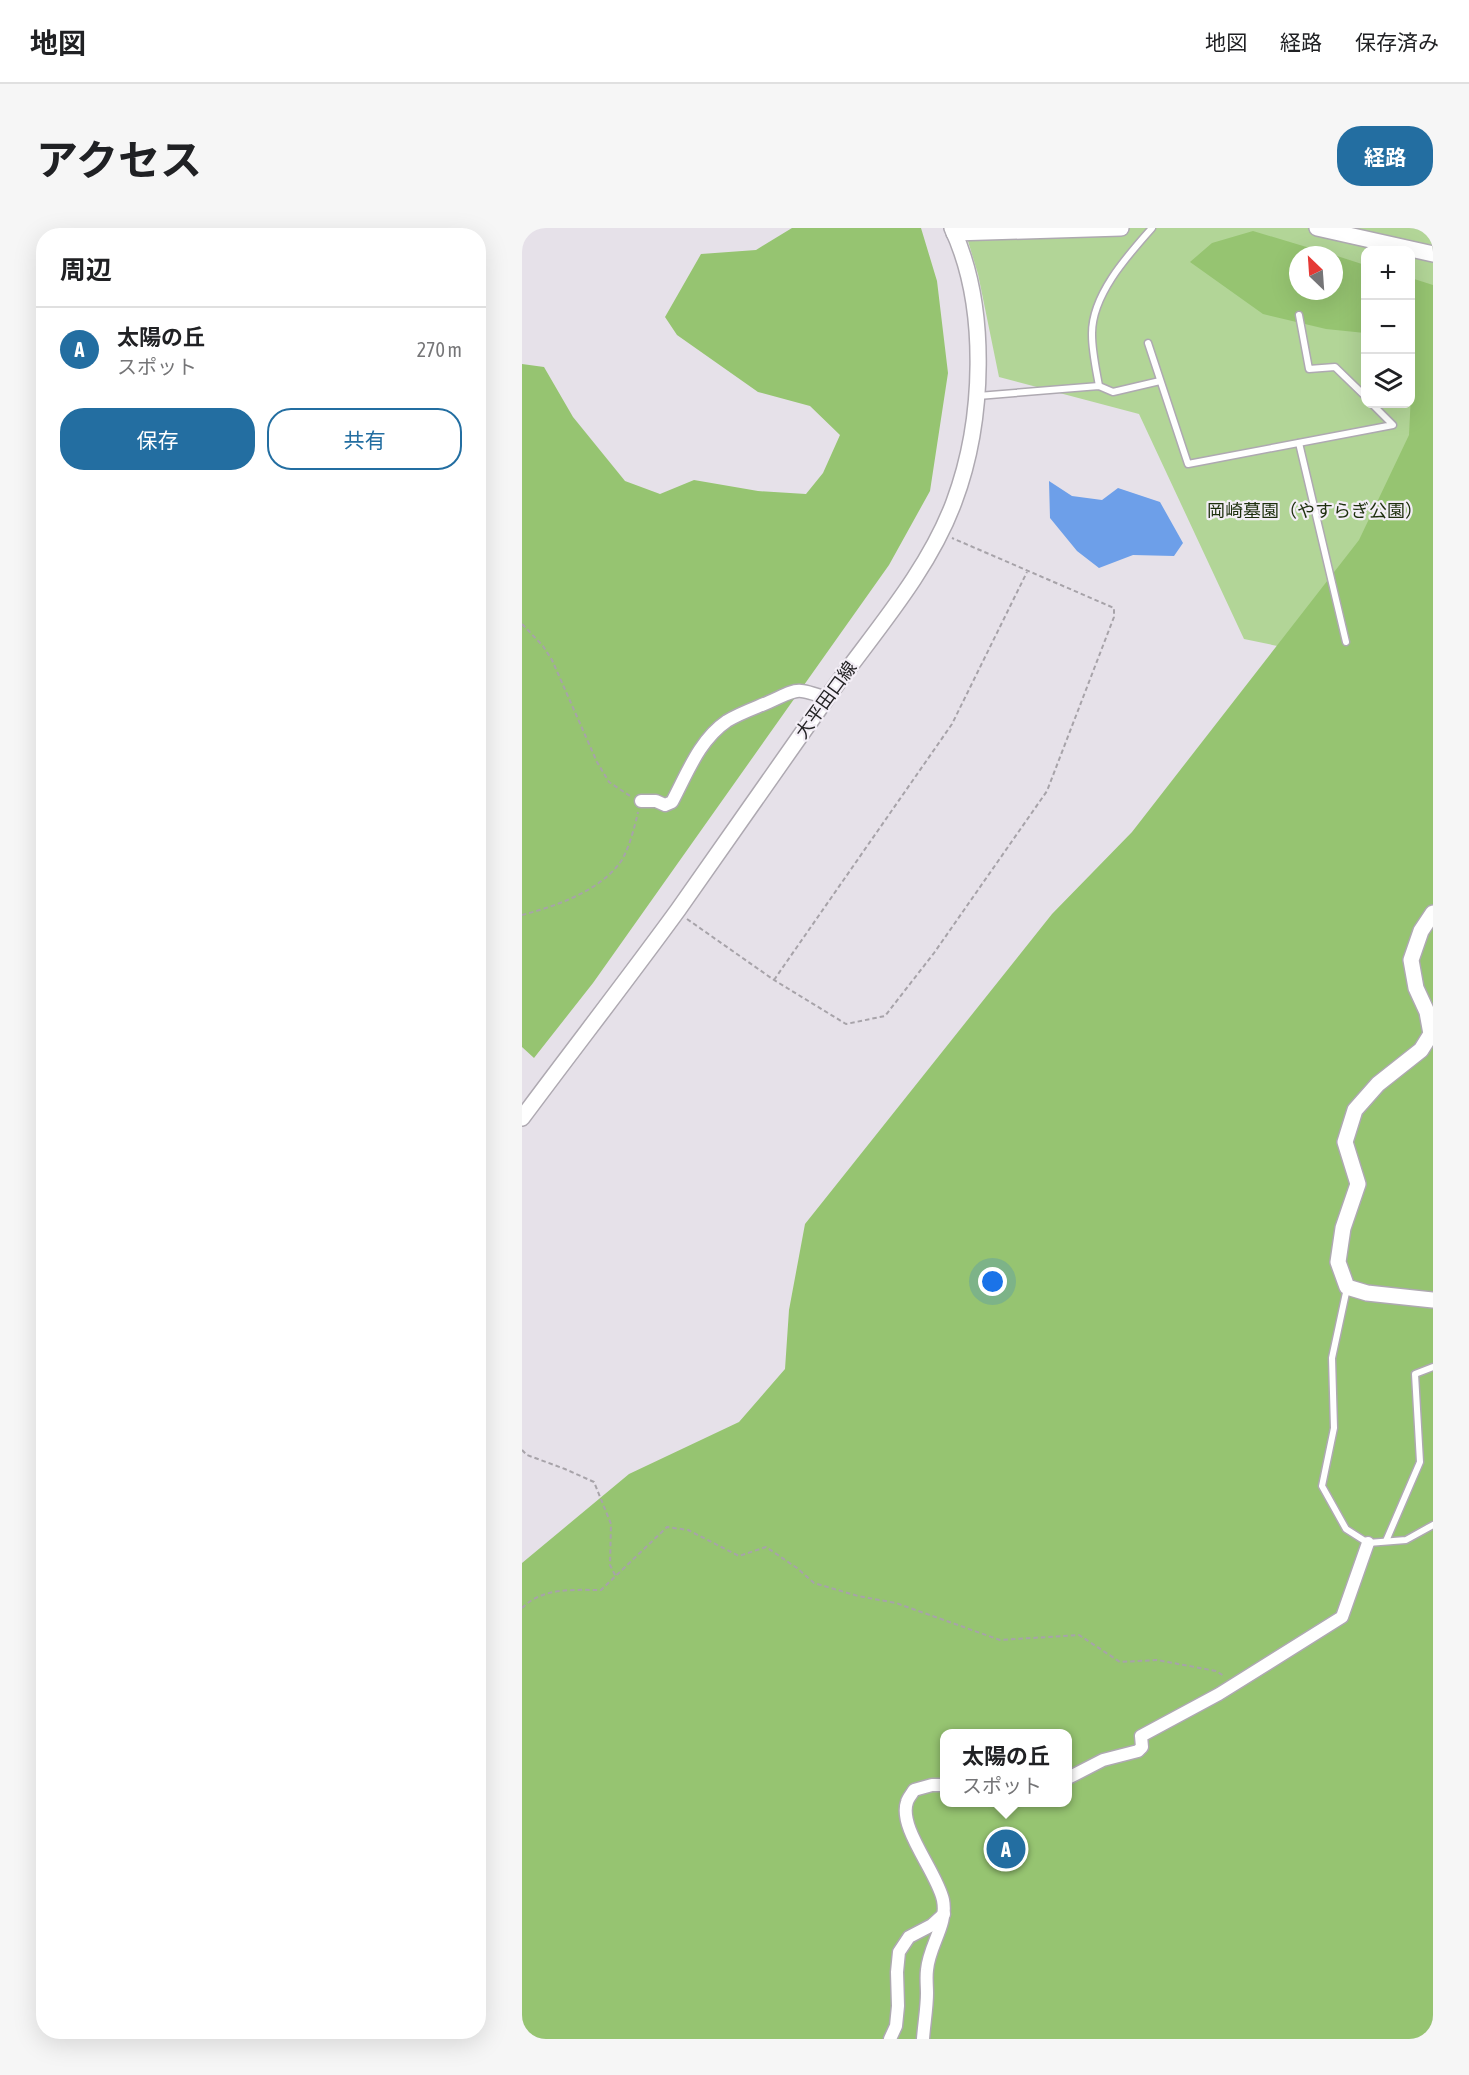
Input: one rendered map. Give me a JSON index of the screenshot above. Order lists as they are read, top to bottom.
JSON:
{
  "streets": {
    "street": ["大平田口線"]
  },
  "parks": ["岡崎墓園（やすらぎ公園）"],
  "north": "top left",
  "page": {
    "header": "地図",
    "nav": ["地図", "経路", "保存済み"],
    "title": "アクセス",
    "buttons": [
      "経路",
      ["保存", "共有"]
    ],
    "heading": "周辺",
    "map_buttons": ["+", "−"],
    "list": [
      {
        "mark": "A",
        "name": "太陽の丘",
        "note": "スポット",
        "value": "270 m"
      }
    ],
    "popup": ["太陽の丘", "スポット"],
    "pins": "A"
  }
}
